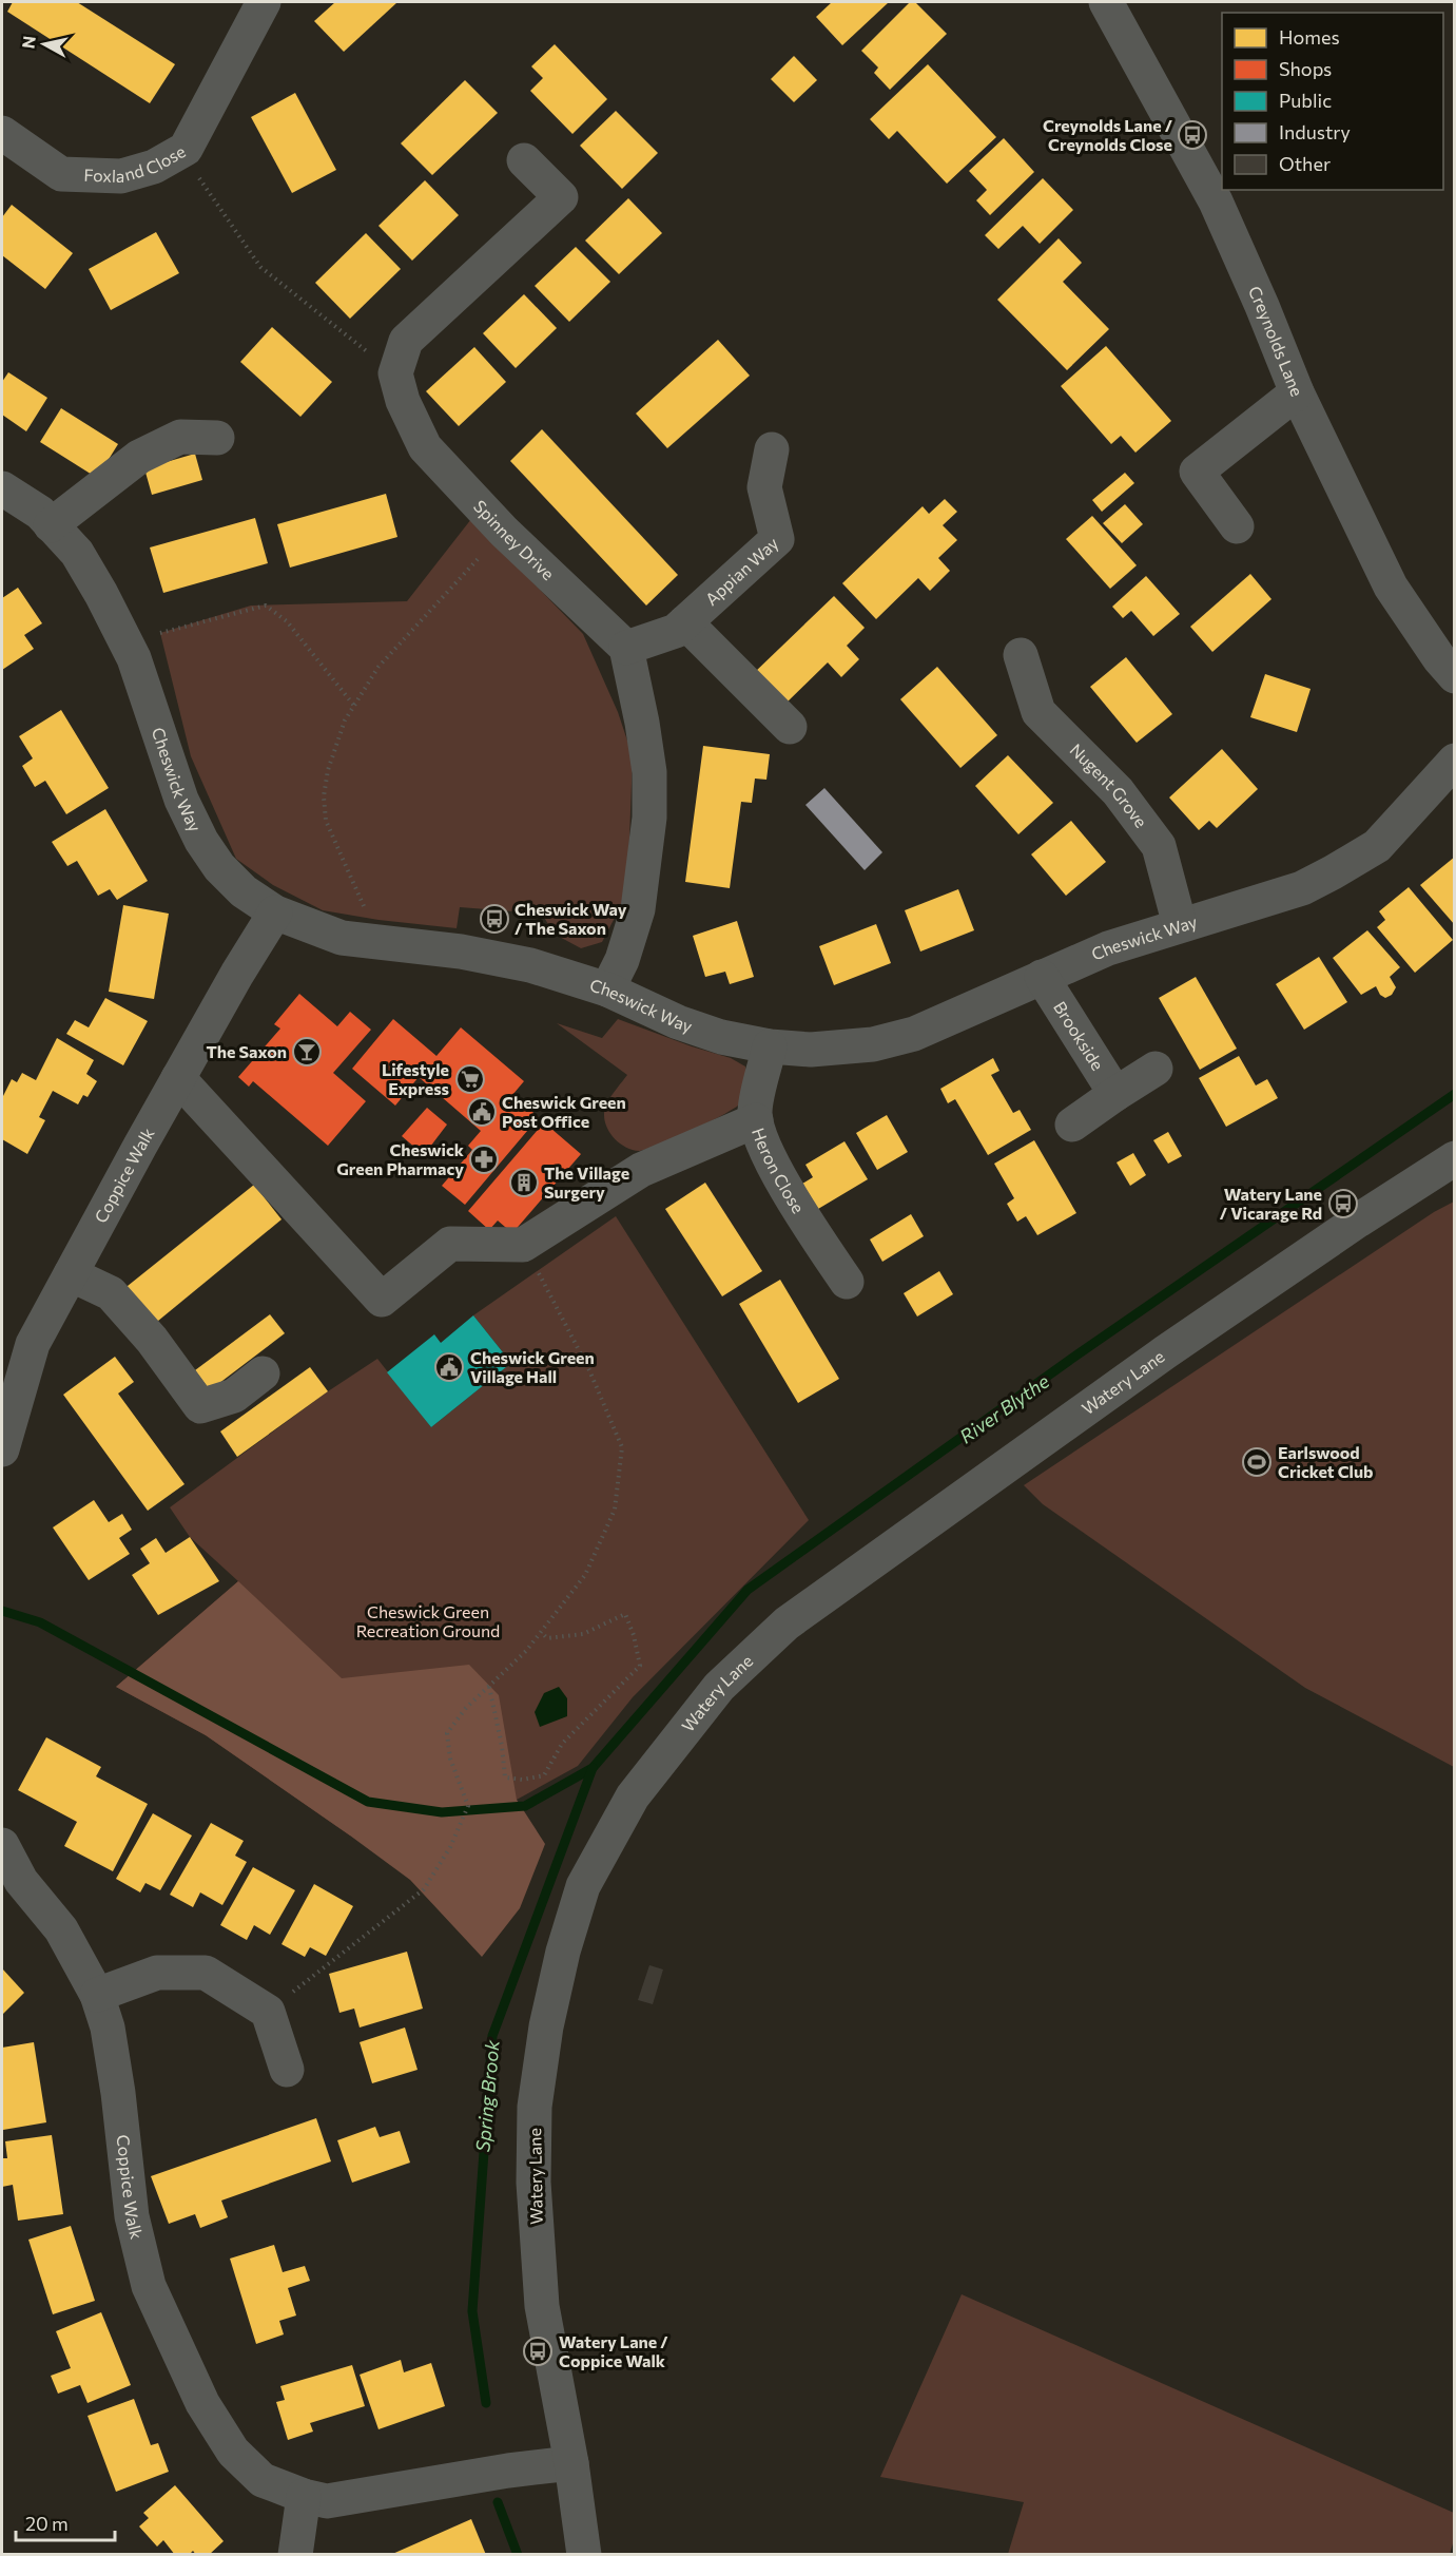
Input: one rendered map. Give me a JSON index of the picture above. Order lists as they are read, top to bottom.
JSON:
{
  "streets": {
    "street": [
      "Foxland Close",
      "Creynolds Lane",
      "Spinney Drive",
      "Appian Way",
      "Cheswick Way",
      "Nugent Grove",
      "Brookside",
      "Heron Close",
      "Coppice Walk",
      "Watery Lane"
    ]
  },
  "crossings": [
    ["Spinney Drive", "Appian Way"],
    ["Cheswick Way", "Nugent Grove"],
    ["Cheswick Way", "Brookside"],
    ["Cheswick Way", "Heron Close"],
    ["Cheswick Way", "Coppice Walk"],
    ["Coppice Walk", "Watery Lane"]
  ],
  "water": ["River Blythe", "Spring Brook"],
  "parks": ["Cheswick Green Recreation Ground"],
  "places": {
    "bus stop": [
      "Creynolds Lane / Creynolds Close",
      "Cheswick Way / The Saxon",
      "Watery Lane / Vicarage Rd",
      "Watery Lane / Coppice Walk"
    ],
    "bar": ["The Saxon"],
    "supermarket": ["Lifestyle Express"],
    "public building": ["Cheswick Green Post Office", "Cheswick Green Village Hall"],
    "pharmacy": ["Cheswick Green Pharmacy"],
    "building": ["The Village Surgery"],
    "sports": ["Earlswood Cricket Club"]
  },
  "legend": [
    "Homes",
    "Shops",
    "Public",
    "Industry",
    "Other"
  ],
  "scale_bar": "20 m",
  "north": "left"
}
